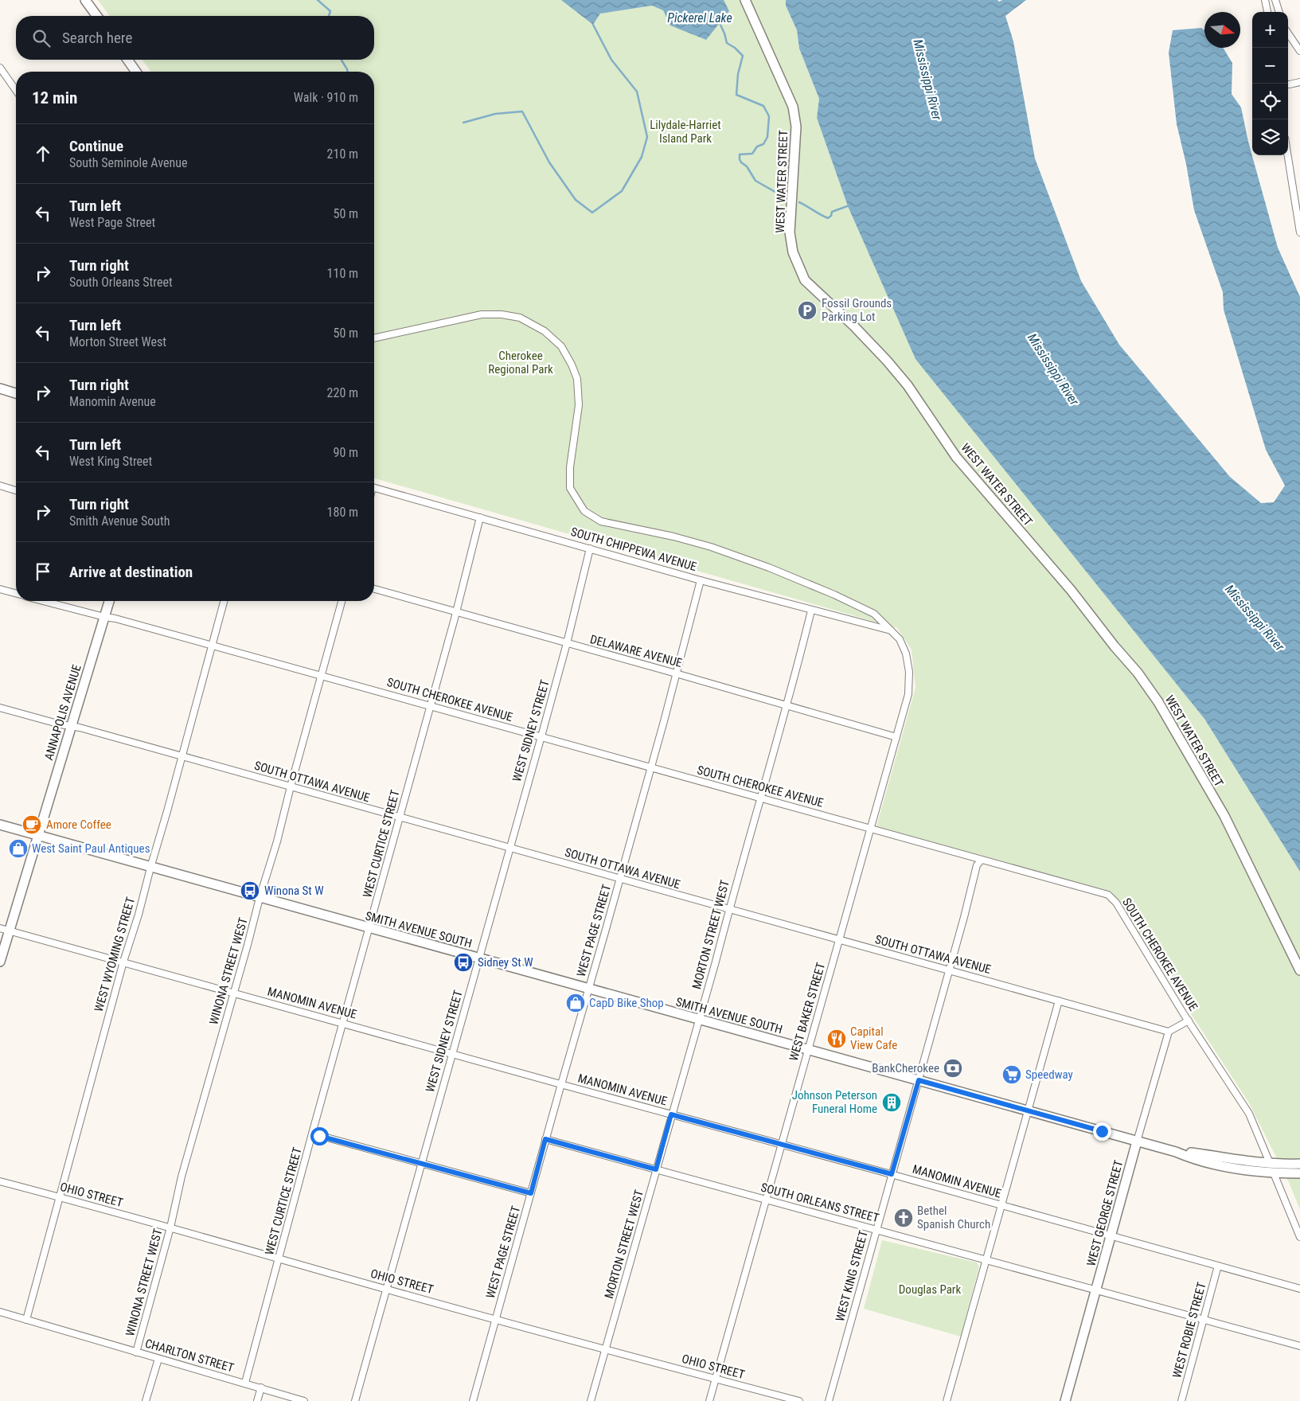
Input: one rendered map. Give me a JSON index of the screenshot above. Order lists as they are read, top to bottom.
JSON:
{
  "streets": {
    "street": [
      "WEST WATER STREET",
      "SOUTH CHIPPEWA AVENUE",
      "DELAWARE AVENUE",
      "SOUTH CHEROKEE AVENUE",
      "ANNAPOLIS AVENUE",
      "WEST SIDNEY STREET",
      "SOUTH OTTAWA AVENUE",
      "WEST CURTICE STREET",
      "SMITH AVENUE SOUTH",
      "WEST PAGE STREET",
      "MORTON STREET WEST",
      "WEST WYOMING STREET",
      "WINONA STREET WEST",
      "MANOMIN AVENUE",
      "WEST BAKER STREET",
      "OHIO STREET",
      "SOUTH ORLEANS STREET",
      "WEST GEORGE STREET",
      "WEST KING STREET",
      "WEST ROBIE STREET",
      "CHARLTON STREET"
    ]
  },
  "crossings": [
    ["SOUTH CHIPPEWA AVENUE", "WEST SIDNEY STREET"],
    ["SOUTH CHIPPEWA AVENUE", "WEST CURTICE STREET"],
    ["SOUTH CHIPPEWA AVENUE", "WEST PAGE STREET"],
    ["SOUTH CHIPPEWA AVENUE", "MORTON STREET WEST"],
    ["SOUTH CHIPPEWA AVENUE", "WEST BAKER STREET"],
    ["DELAWARE AVENUE", "WEST SIDNEY STREET"],
    ["DELAWARE AVENUE", "WEST CURTICE STREET"],
    ["DELAWARE AVENUE", "WEST PAGE STREET"],
    ["DELAWARE AVENUE", "MORTON STREET WEST"],
    ["DELAWARE AVENUE", "WEST BAKER STREET"],
    ["SOUTH CHEROKEE AVENUE", "ANNAPOLIS AVENUE"],
    ["SOUTH CHEROKEE AVENUE", "WEST SIDNEY STREET"],
    ["SOUTH CHEROKEE AVENUE", "WEST CURTICE STREET"],
    ["SOUTH CHEROKEE AVENUE", "SMITH AVENUE SOUTH"],
    ["SOUTH CHEROKEE AVENUE", "WEST PAGE STREET"],
    ["SOUTH CHEROKEE AVENUE", "MORTON STREET WEST"],
    ["SOUTH CHEROKEE AVENUE", "WEST WYOMING STREET"],
    ["SOUTH CHEROKEE AVENUE", "WINONA STREET WEST"],
    ["SOUTH CHEROKEE AVENUE", "WEST BAKER STREET"],
    ["SOUTH CHEROKEE AVENUE", "WEST KING STREET"],
    ["ANNAPOLIS AVENUE", "SOUTH OTTAWA AVENUE"],
    ["ANNAPOLIS AVENUE", "SMITH AVENUE SOUTH"],
    ["ANNAPOLIS AVENUE", "MANOMIN AVENUE"],
    ["WEST SIDNEY STREET", "SOUTH OTTAWA AVENUE"],
    ["WEST SIDNEY STREET", "SMITH AVENUE SOUTH"],
    ["WEST SIDNEY STREET", "MANOMIN AVENUE"],
    ["WEST SIDNEY STREET", "OHIO STREET"],
    ["SOUTH OTTAWA AVENUE", "WEST CURTICE STREET"],
    ["SOUTH OTTAWA AVENUE", "WEST PAGE STREET"],
    ["SOUTH OTTAWA AVENUE", "MORTON STREET WEST"],
    ["SOUTH OTTAWA AVENUE", "WEST WYOMING STREET"],
    ["SOUTH OTTAWA AVENUE", "WINONA STREET WEST"],
    ["SOUTH OTTAWA AVENUE", "WEST BAKER STREET"],
    ["SOUTH OTTAWA AVENUE", "WEST GEORGE STREET"],
    ["SOUTH OTTAWA AVENUE", "WEST KING STREET"],
    ["WEST CURTICE STREET", "SMITH AVENUE SOUTH"],
    ["WEST CURTICE STREET", "MANOMIN AVENUE"],
    ["WEST CURTICE STREET", "OHIO STREET"],
    ["WEST CURTICE STREET", "CHARLTON STREET"],
    ["SMITH AVENUE SOUTH", "WEST PAGE STREET"],
    ["SMITH AVENUE SOUTH", "MORTON STREET WEST"],
    ["SMITH AVENUE SOUTH", "WEST WYOMING STREET"],
    ["SMITH AVENUE SOUTH", "WINONA STREET WEST"],
    ["SMITH AVENUE SOUTH", "WEST BAKER STREET"],
    ["SMITH AVENUE SOUTH", "WEST GEORGE STREET"],
    ["SMITH AVENUE SOUTH", "WEST KING STREET"],
    ["WEST PAGE STREET", "MANOMIN AVENUE"],
    ["WEST PAGE STREET", "OHIO STREET"],
    ["WEST PAGE STREET", "SOUTH ORLEANS STREET"],
    ["MORTON STREET WEST", "MANOMIN AVENUE"],
    ["MORTON STREET WEST", "OHIO STREET"],
    ["MORTON STREET WEST", "SOUTH ORLEANS STREET"],
    ["WEST WYOMING STREET", "MANOMIN AVENUE"],
    ["WEST WYOMING STREET", "OHIO STREET"],
    ["WEST WYOMING STREET", "CHARLTON STREET"],
    ["WINONA STREET WEST", "MANOMIN AVENUE"],
    ["WINONA STREET WEST", "OHIO STREET"],
    ["WINONA STREET WEST", "CHARLTON STREET"],
    ["MANOMIN AVENUE", "WEST BAKER STREET"],
    ["MANOMIN AVENUE", "WEST GEORGE STREET"],
    ["MANOMIN AVENUE", "WEST KING STREET"],
    ["MANOMIN AVENUE", "WEST ROBIE STREET"],
    ["WEST BAKER STREET", "OHIO STREET"],
    ["WEST BAKER STREET", "SOUTH ORLEANS STREET"],
    ["SOUTH ORLEANS STREET", "WEST GEORGE STREET"],
    ["SOUTH ORLEANS STREET", "WEST KING STREET"],
    ["SOUTH ORLEANS STREET", "WEST ROBIE STREET"]
  ],
  "water": ["Pickerel Lake", "Mississippi River"],
  "parks": ["Lilydale-Harriet Island Park", "Cherokee Regional Park", "Douglas Park"],
  "places": {
    "parking": ["Fossil Grounds Parking Lot"],
    "cafe": ["Amore Coffee"],
    "shop": ["West Saint Paul Antiques", "CapD Bike Shop"],
    "bus stop": ["Winona St W", "Sidney St W"],
    "restaurant": ["Capital View Cafe"],
    "bank": ["BankCherokee"],
    "supermarket": ["Speedway"],
    "building": ["Johnson Peterson Funeral Home"],
    "church": ["Bethel Spanish Church"]
  },
  "north": "right",
  "page": {
    "map_buttons": ["+", "−"],
    "search": "Search here",
    "heading": ["12 min", "Walk · 910 m"],
    "list": [
      ["Continue", "South Seminole Avenue", "210 m"],
      ["Turn left", "West Page Street", "50 m"],
      ["Turn right", "South Orleans Street", "110 m"],
      ["Turn left", "Morton Street West", "50 m"],
      ["Turn right", "Manomin Avenue", "220 m"],
      ["Turn left", "West King Street", "90 m"],
      ["Turn right", "Smith Avenue South", "180 m"],
      "Arrive at destination"
    ]
  }
}
